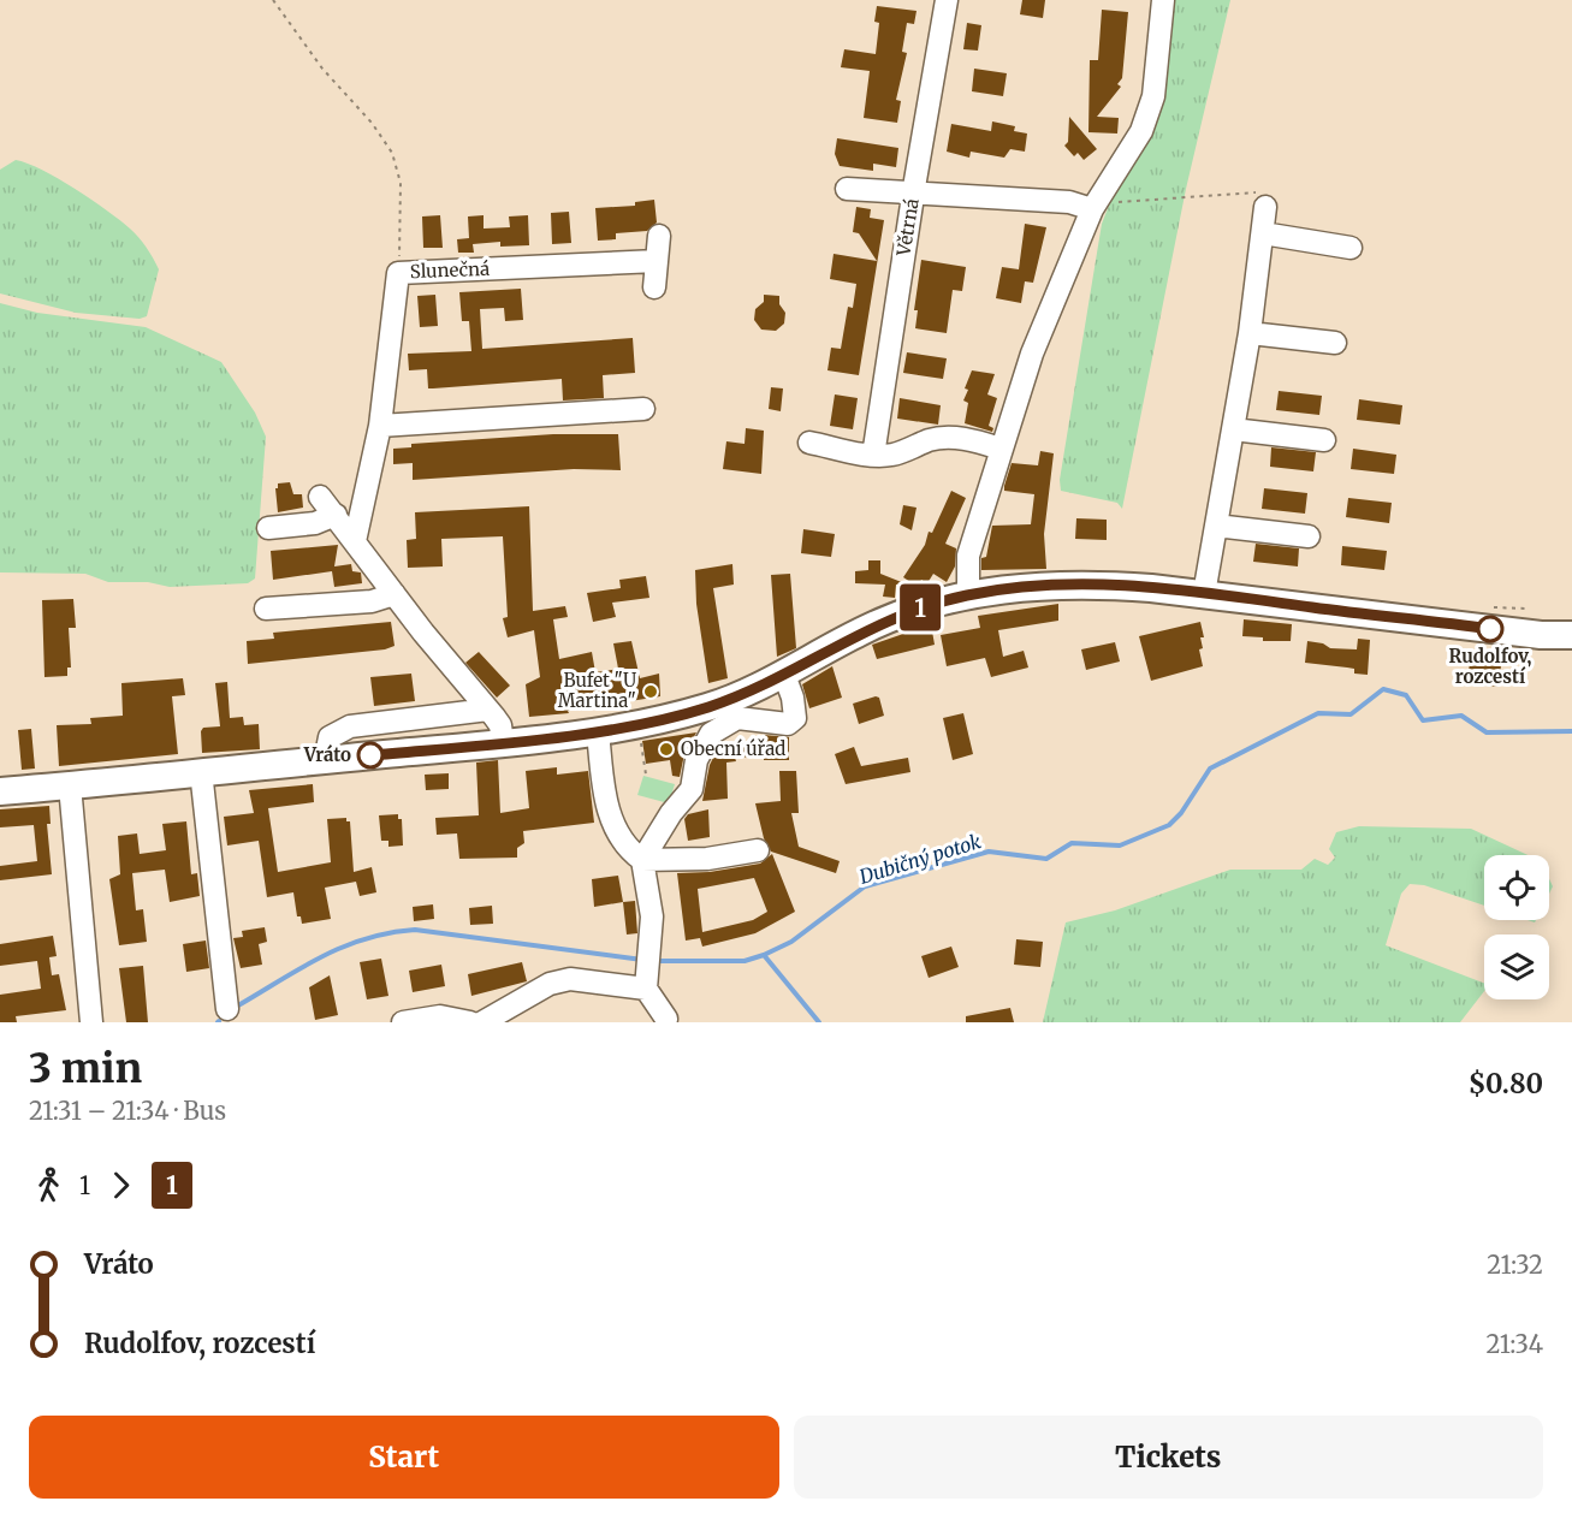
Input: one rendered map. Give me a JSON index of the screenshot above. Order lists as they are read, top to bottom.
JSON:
{
  "streets": {
    "street": ["Větrná", "Slunečná"]
  },
  "water": ["Dubičný potok"],
  "places": [
    "Rudolfov, rozcestí",
    "Bufet \"U Martina\"",
    "Obecní úřad",
    "Vráto"
  ],
  "lines": ["bus line 1"],
  "page": {
    "on_map": "1",
    "heading": ["3 min", "21:31 – 21:34 · Bus", "$0.80"],
    "legs": ["1", "1"],
    "list": [
      {
        "name": "Vráto",
        "value": "21:32"
      },
      {
        "name": "Rudolfov, rozcestí",
        "value": "21:34"
      }
    ],
    "buttons": ["Start", "Tickets"]
  }
}
